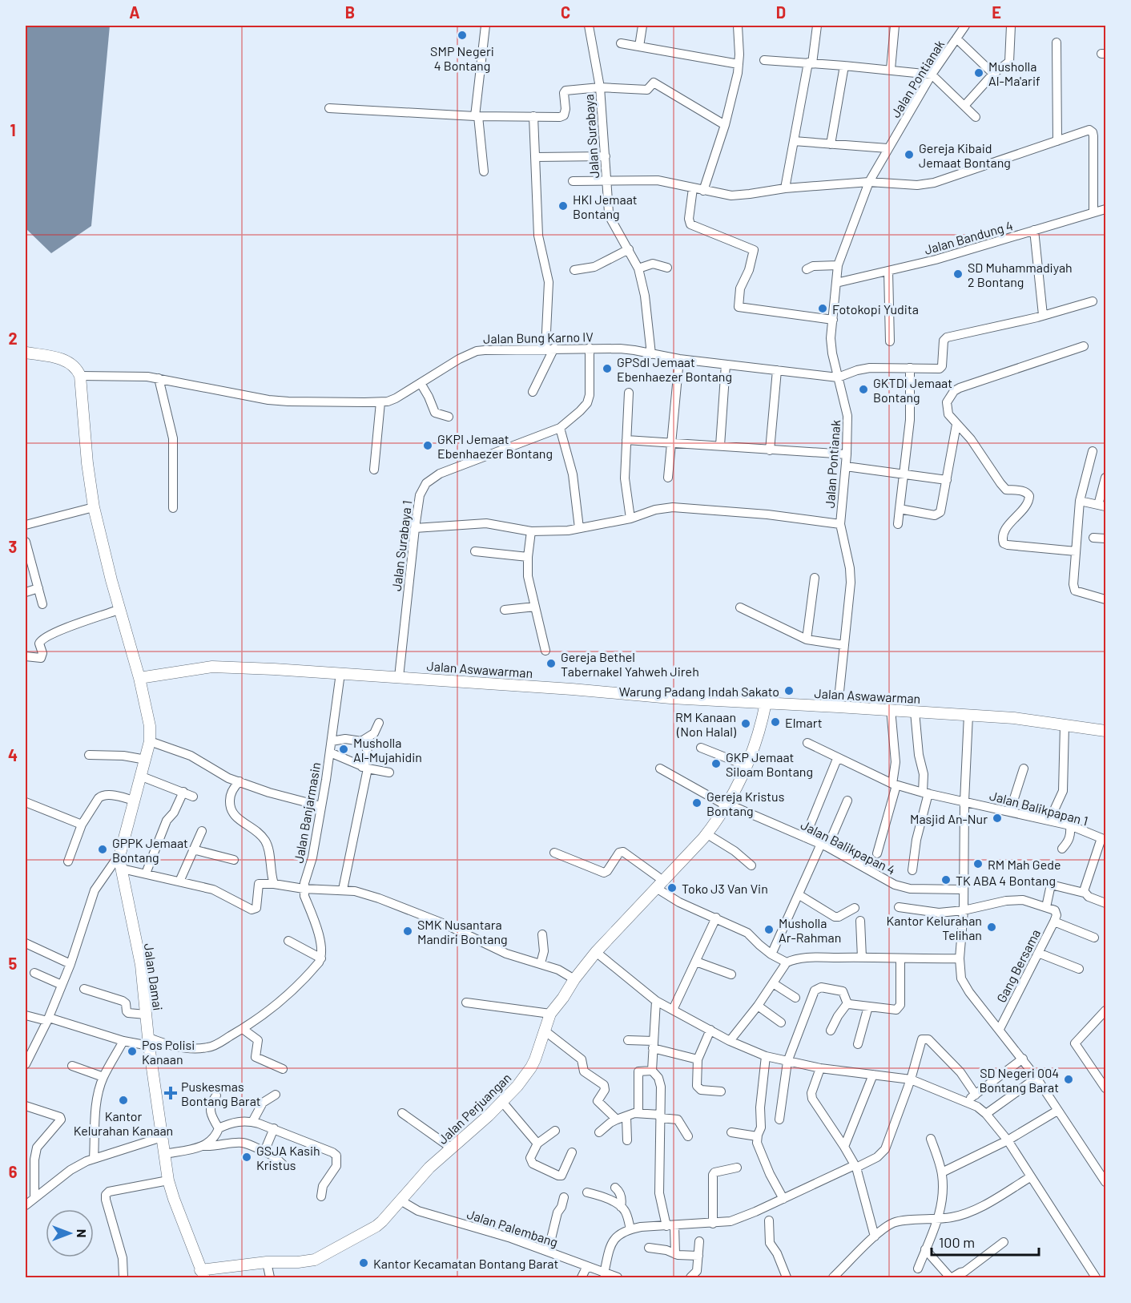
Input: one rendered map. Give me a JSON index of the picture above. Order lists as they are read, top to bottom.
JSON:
{
  "streets": {
    "street": [
      "Jalan Pontianak",
      "Jalan Surabaya",
      "Jalan Bandung 4",
      "Jalan Bung Karno IV",
      "Jalan Surabaya 1",
      "Jalan Aswawarman",
      "Jalan Balikpapan 1",
      "Jalan Banjarmasin",
      "Jalan Balikpapan 4",
      "Gang Bersama",
      "Jalan Damai",
      "Jalan Perjuangan",
      "Jalan Palembang"
    ]
  },
  "crossings": [
    ["Jalan Pontianak", "Jalan Bandung 4"],
    ["Jalan Pontianak", "Jalan Bung Karno IV"],
    ["Jalan Pontianak", "Jalan Aswawarman"],
    ["Jalan Surabaya", "Jalan Bung Karno IV"],
    ["Jalan Bung Karno IV", "Jalan Surabaya 1"],
    ["Jalan Bung Karno IV", "Jalan Damai"],
    ["Jalan Surabaya 1", "Jalan Aswawarman"],
    ["Jalan Aswawarman", "Jalan Banjarmasin"],
    ["Jalan Aswawarman", "Jalan Damai"],
    ["Jalan Aswawarman", "Jalan Perjuangan"],
    ["Jalan Balikpapan 4", "Jalan Perjuangan"],
    ["Jalan Damai", "Jalan Perjuangan"],
    ["Jalan Perjuangan", "Jalan Palembang"]
  ],
  "places": {
    "other": [
      "SMP Negeri 4 Bontang",
      "Musholla Al-Ma'arif",
      "Gereja Kibaid Jemaat Bontang",
      "HKI Jemaat Bontang",
      "SD Muhammadiyah 2 Bontang",
      "Fotokopi Yudita",
      "GPSdI Jemaat Ebenhaezer Bontang",
      "GKTDI Jemaat Bontang",
      "GKPI Jemaat Ebenhaezer Bontang",
      "Gereja Bethel Tabernakel Yahweh Jireh",
      "Warung Padang Indah Sakato",
      "Elmart",
      "RM Kanaan (Non Halal)",
      "Musholla Al-Mujahidin",
      "GKP Jemaat Siloam Bontang",
      "Gereja Kristus Bontang",
      "Masjid An-Nur",
      "GPPK Jemaat Bontang",
      "RM Mah Gede",
      "TK ABA 4 Bontang",
      "Toko J3 Van Vin",
      "Kantor Kelurahan Telihan",
      "Musholla Ar-Rahman",
      "SMK Nusantara Mandiri Bontang",
      "Pos Polisi Kanaan",
      "SD Negeri 004 Bontang Barat",
      "Kantor Kelurahan Kanaan",
      "GSJA Kasih Kristus",
      "Kantor Kecamatan Bontang Barat"
    ],
    "health": ["Puskesmas Bontang Barat"]
  },
  "scale_bar": "100 m",
  "north": "right",
  "grid": {
    "columns": [
      "A",
      "B",
      "C",
      "D",
      "E"
    ],
    "rows": [
      "1",
      "2",
      "3",
      "4",
      "5",
      "6"
    ]
  }
}
